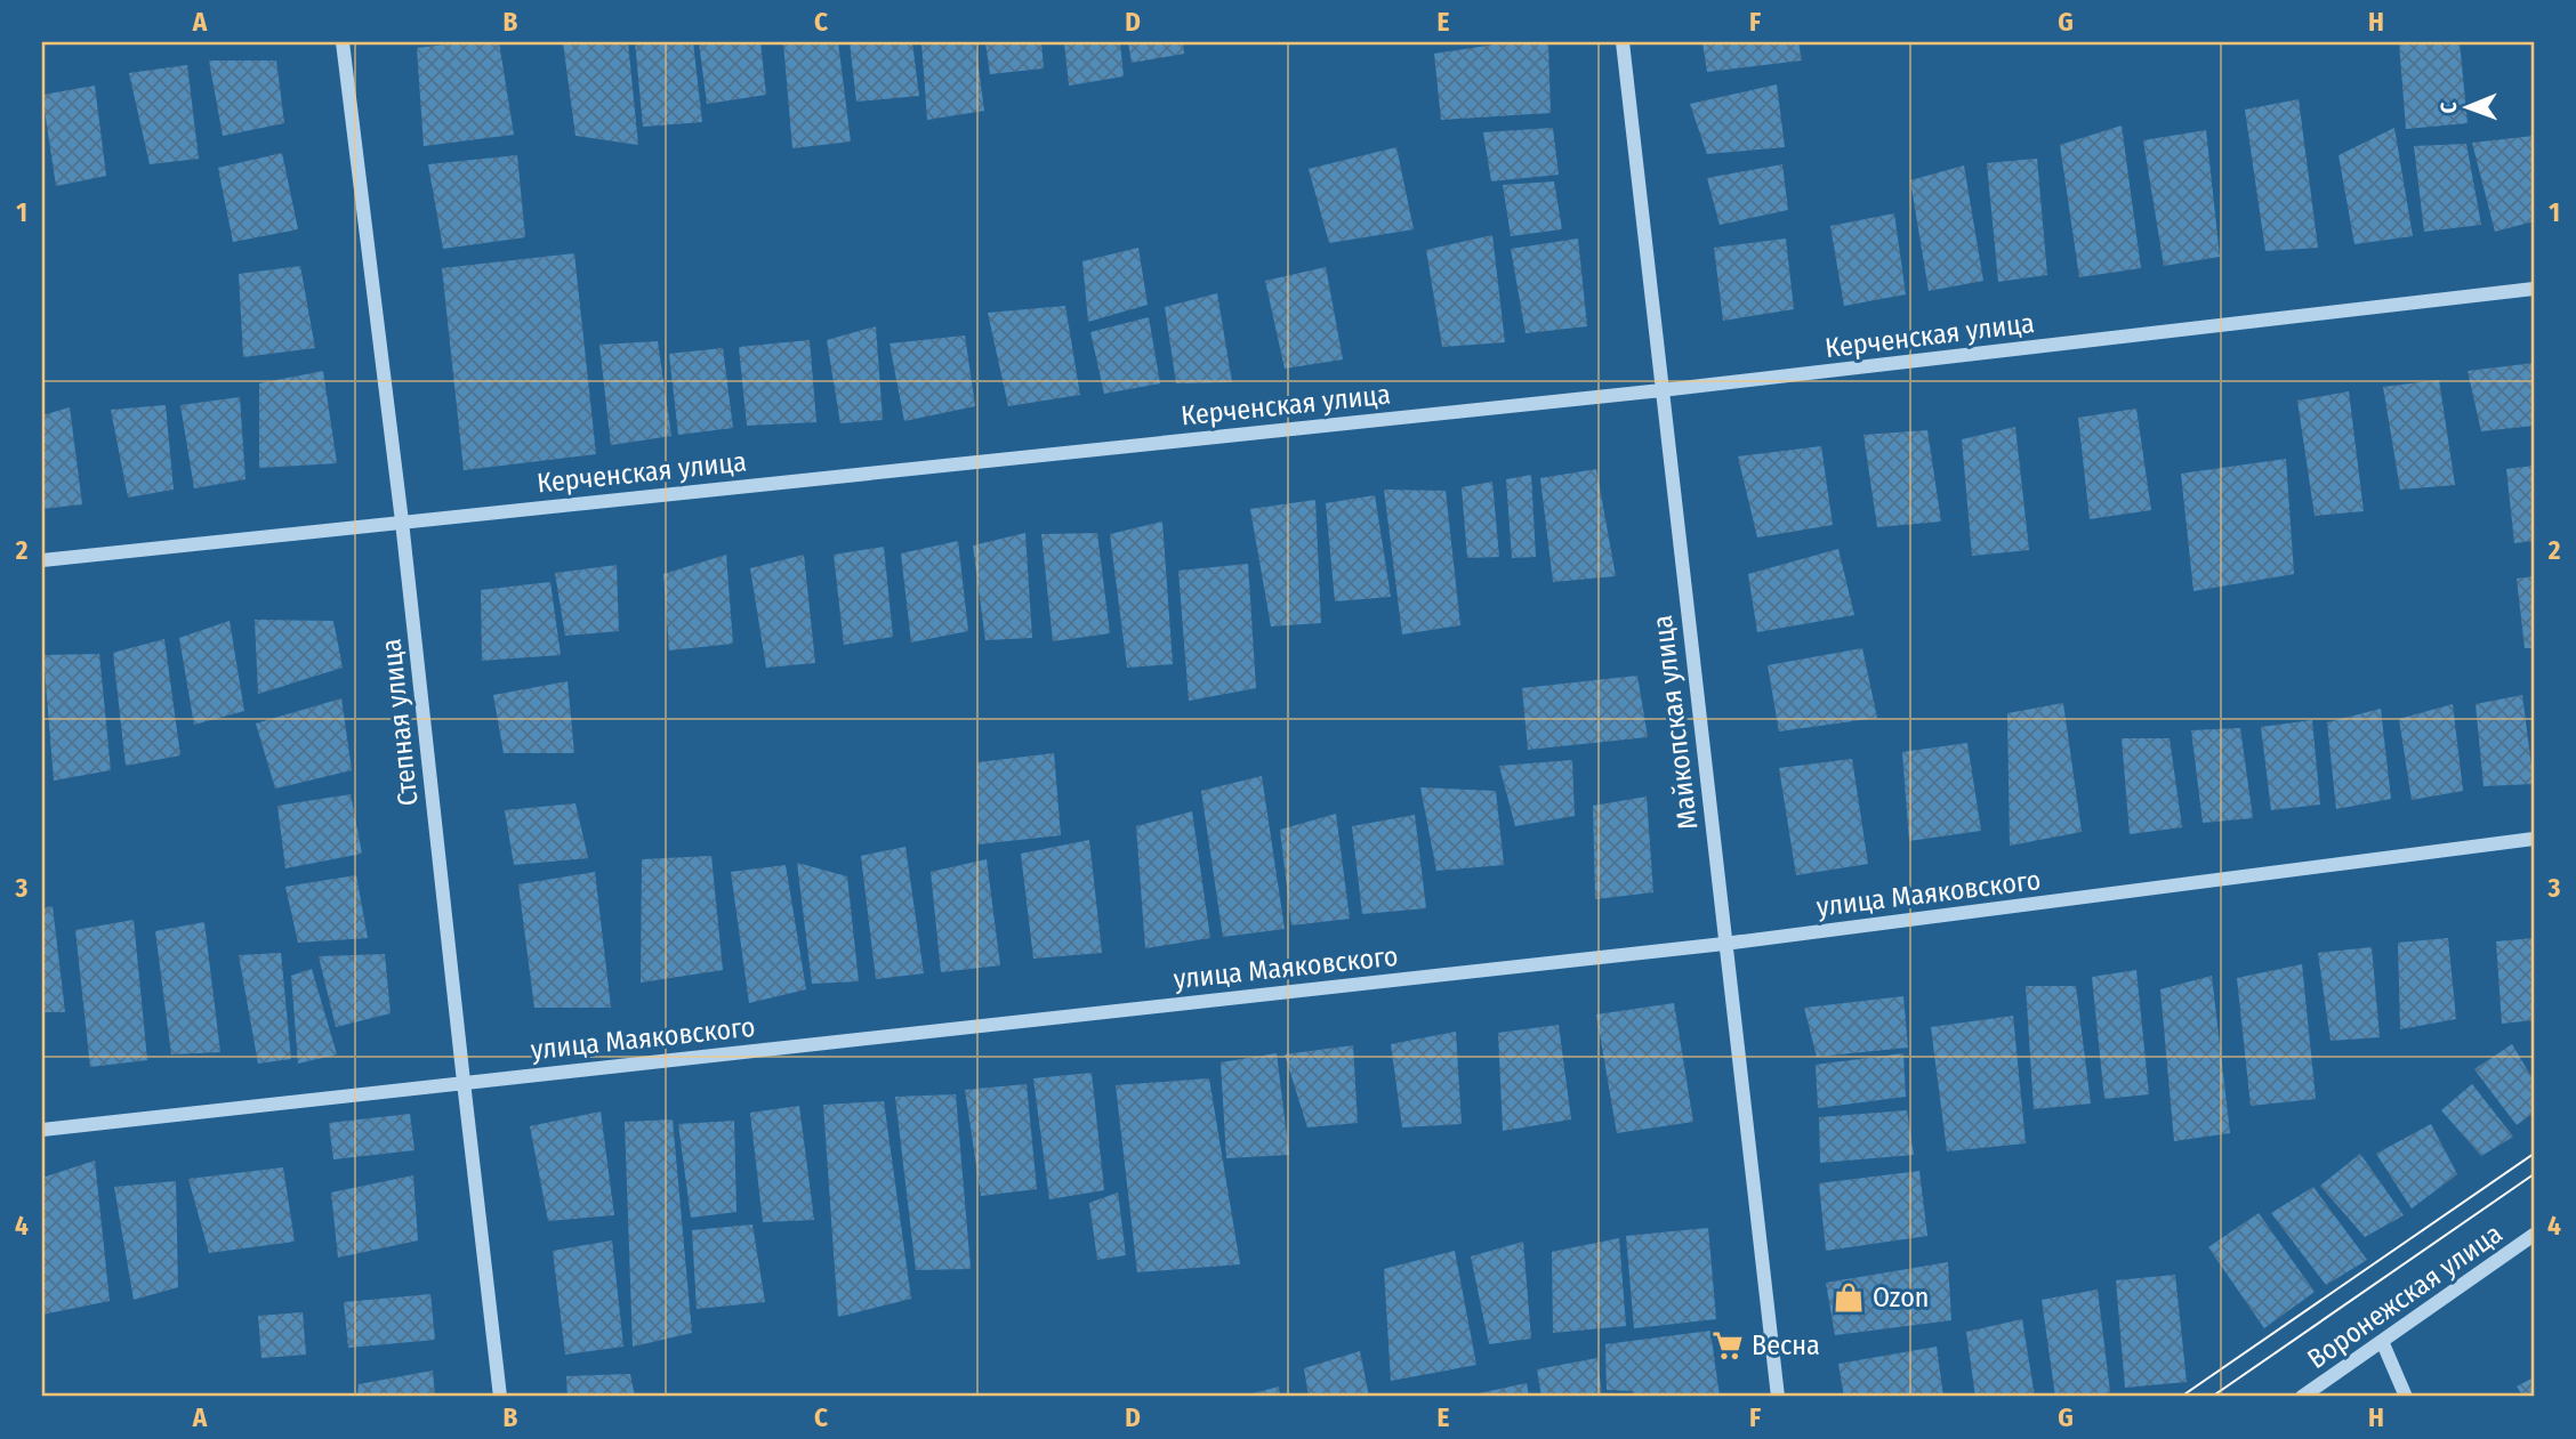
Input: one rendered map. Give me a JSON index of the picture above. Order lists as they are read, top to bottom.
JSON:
{
  "streets": {
    "street": [
      "Керченская улица",
      "Степная улица",
      "Майкопская улица",
      "улица Маяковского",
      "Воронежская улица"
    ]
  },
  "crossings": [
    ["Керченская улица", "Степная улица"],
    ["Керченская улица", "Майкопская улица"],
    ["Степная улица", "улица Маяковского"],
    ["Майкопская улица", "улица Маяковского"]
  ],
  "places": {
    "shop": ["Ozon"],
    "supermarket": ["Весна"]
  },
  "north": "left",
  "grid": {
    "columns": [
      "A",
      "B",
      "C",
      "D",
      "E",
      "F",
      "G",
      "H"
    ],
    "rows": [
      "1",
      "2",
      "3",
      "4"
    ]
  }
}
